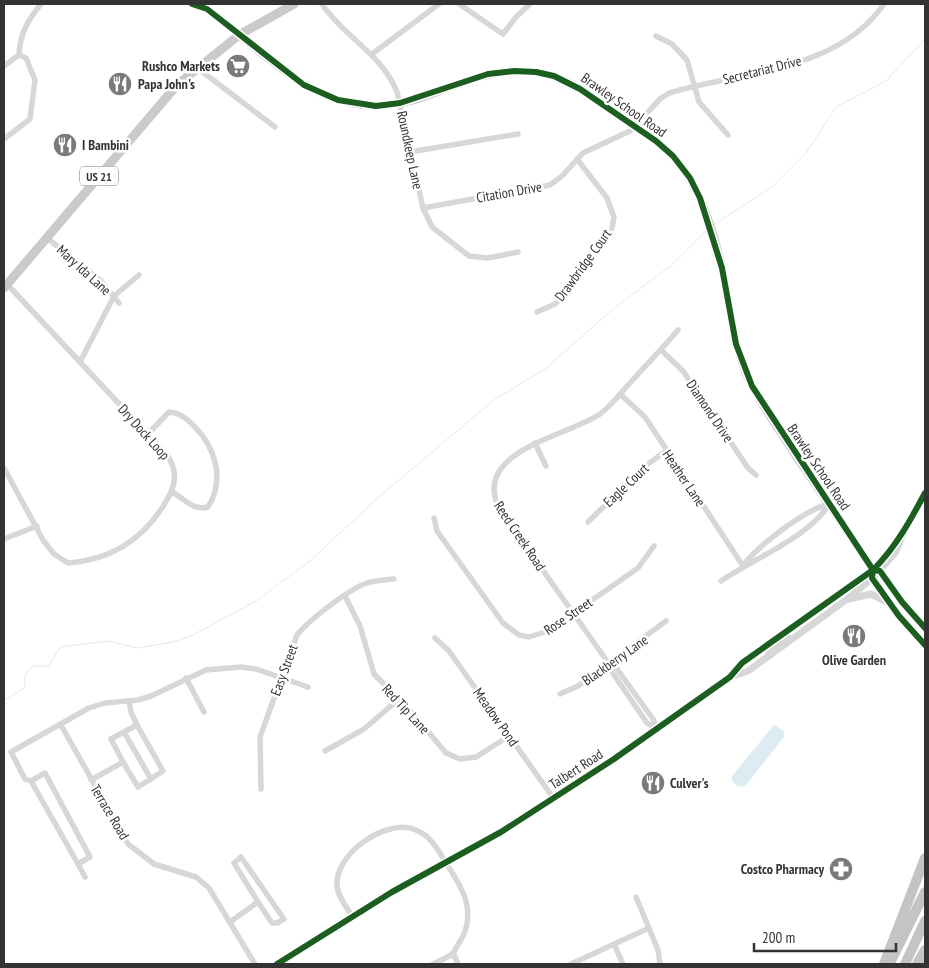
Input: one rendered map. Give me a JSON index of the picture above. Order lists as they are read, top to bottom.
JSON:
{
  "streets": {
    "main road": ["Brawley School Road", "US 21"],
    "street": [
      "Secretariat Drive",
      "Roundkeep Lane",
      "Citation Drive",
      "Drawbridge Court",
      "Mary Ida Lane",
      "Diamond Drive",
      "Dry Dock Loop",
      "Heather Lane",
      "Eagle Court",
      "Reed Creek Road",
      "Rose Street",
      "Blackberry Lane",
      "Easy Street",
      "Red Tip Lane",
      "Meadow Pond",
      "Talbert Road",
      "Terrace Road"
    ]
  },
  "crossings": [
    ["Secretariat Drive", "Brawley School Road"],
    ["Secretariat Drive", "Citation Drive"],
    ["Brawley School Road", "Roundkeep Lane"],
    ["Brawley School Road", "US 21"],
    ["Brawley School Road", "Citation Drive"],
    ["Brawley School Road", "Talbert Road"],
    ["Roundkeep Lane", "Citation Drive"],
    ["US 21", "Mary Ida Lane"],
    ["US 21", "Dry Dock Loop"],
    ["Citation Drive", "Drawbridge Court"],
    ["Diamond Drive", "Reed Creek Road"],
    ["Heather Lane", "Eagle Court"],
    ["Heather Lane", "Reed Creek Road"],
    ["Reed Creek Road", "Rose Street"],
    ["Reed Creek Road", "Blackberry Lane"],
    ["Reed Creek Road", "Talbert Road"],
    ["Easy Street", "Red Tip Lane"],
    ["Red Tip Lane", "Meadow Pond"],
    ["Meadow Pond", "Talbert Road"]
  ],
  "places": {
    "supermarket": ["Rushco Markets"],
    "restaurant": [
      "Papa John's",
      "I Bambini",
      "Olive Garden",
      "Culver's"
    ],
    "pharmacy": ["Costco Pharmacy"]
  },
  "scale_bar": "200 m"
}
